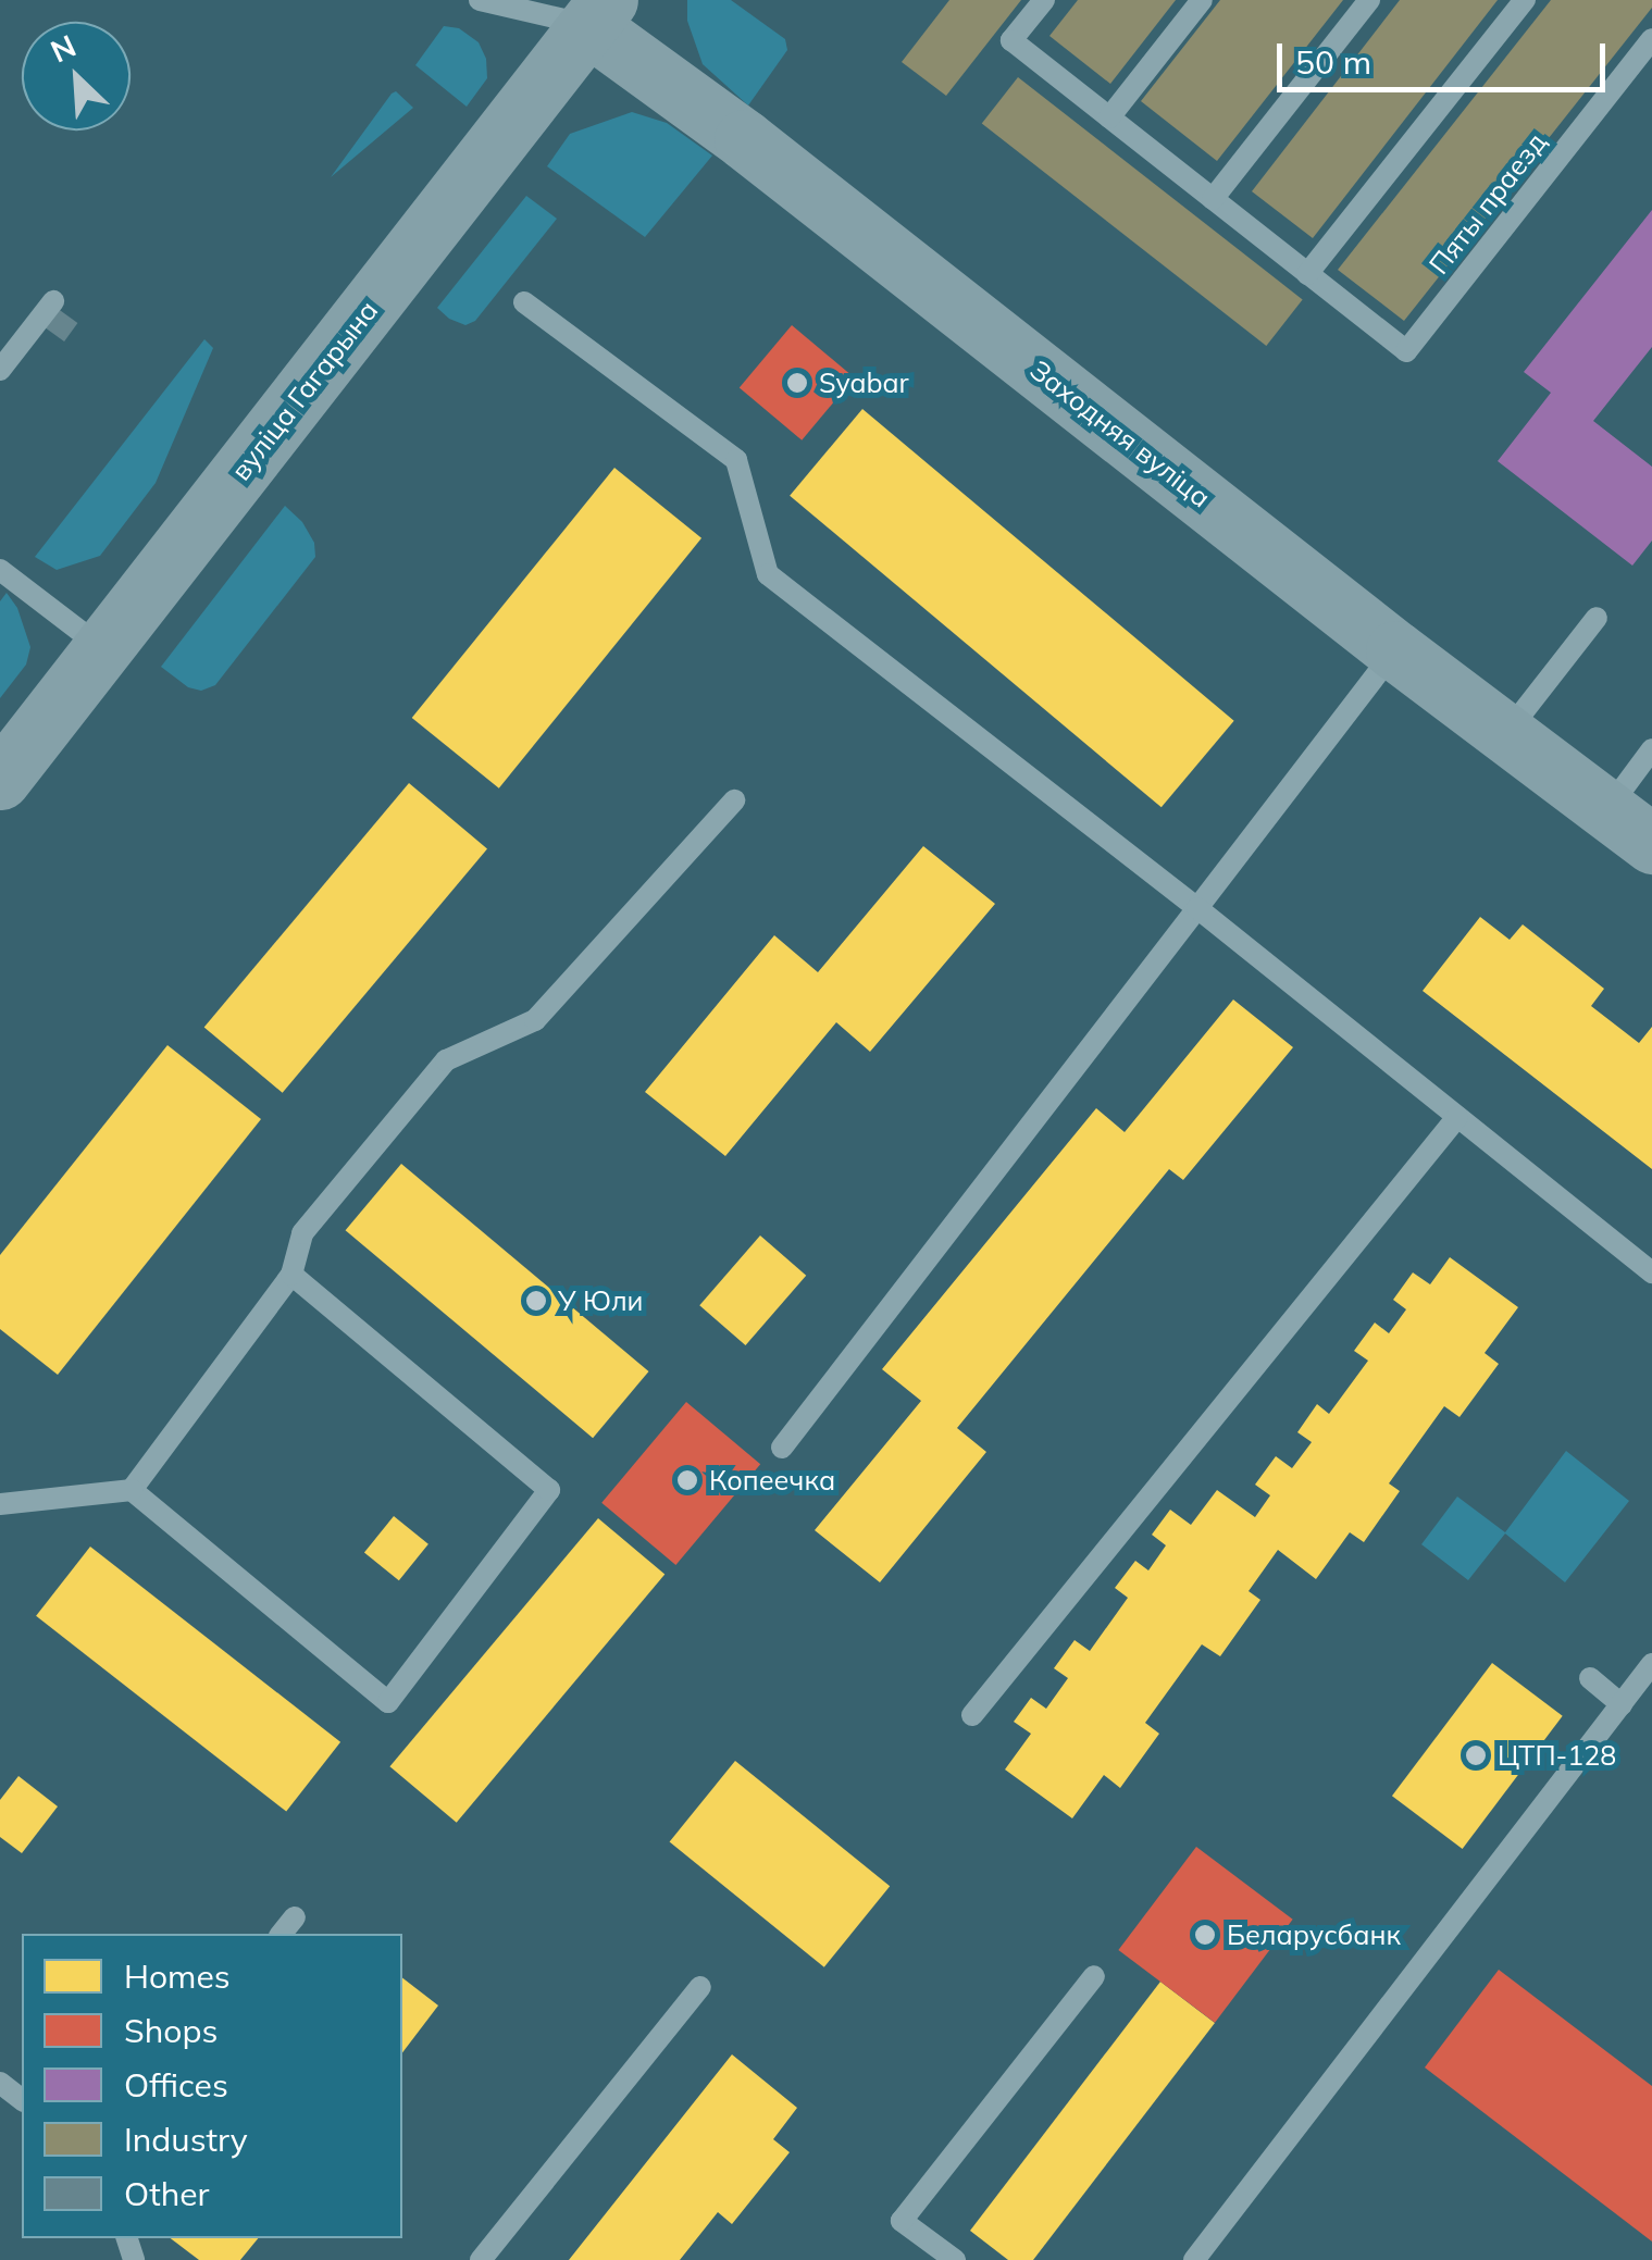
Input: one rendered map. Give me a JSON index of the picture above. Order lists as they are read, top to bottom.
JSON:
{
  "streets": {
    "main road": ["вуліца Гагарына", "Заходняя вуліца"],
    "lane": ["Пяты праезд"]
  },
  "crossings": [
    ["вуліца Гагарына", "Заходняя вуліца"]
  ],
  "places": [
    "Syabar",
    "У Юли",
    "Копеечка",
    "ЦТП-128",
    "Беларусбанк"
  ],
  "legend": [
    "Homes",
    "Shops",
    "Offices",
    "Industry",
    "Other"
  ],
  "scale_bar": "50 m",
  "north": "top left"
}
